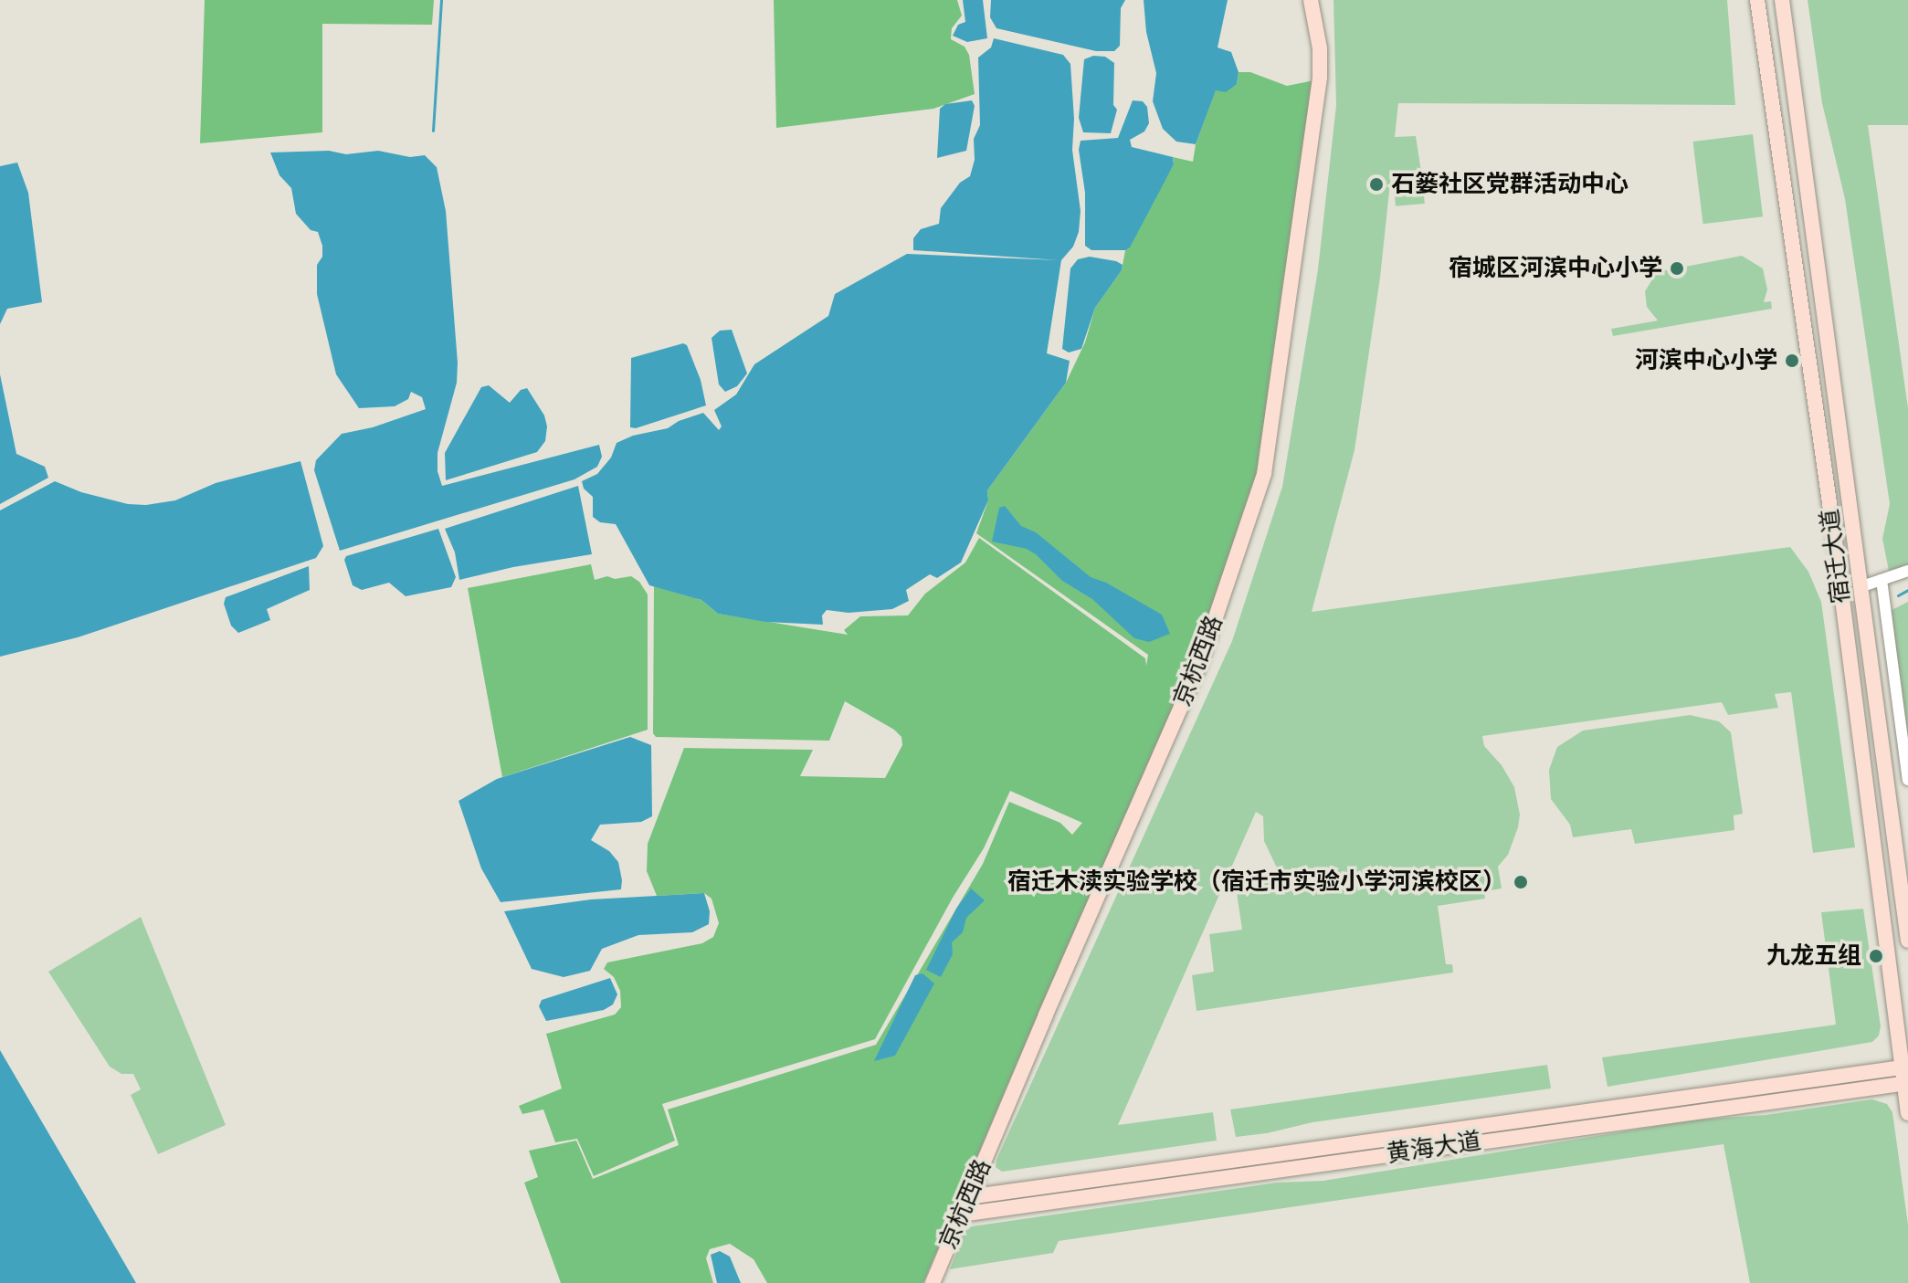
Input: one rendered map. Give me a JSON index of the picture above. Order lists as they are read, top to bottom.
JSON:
{
  "streets": {
    "main road": ["宿迁大道", "京杭西路", "黄海大道"]
  },
  "crossings": [
    ["宿迁大道", "黄海大道"],
    ["京杭西路", "黄海大道"]
  ],
  "places": [
    "石篓社区党群活动中心",
    "宿城区河滨中心小学",
    "河滨中心小学",
    "宿迁木渎实验学校（宿迁市实验小学河滨校区）",
    "九龙五组"
  ]
}
